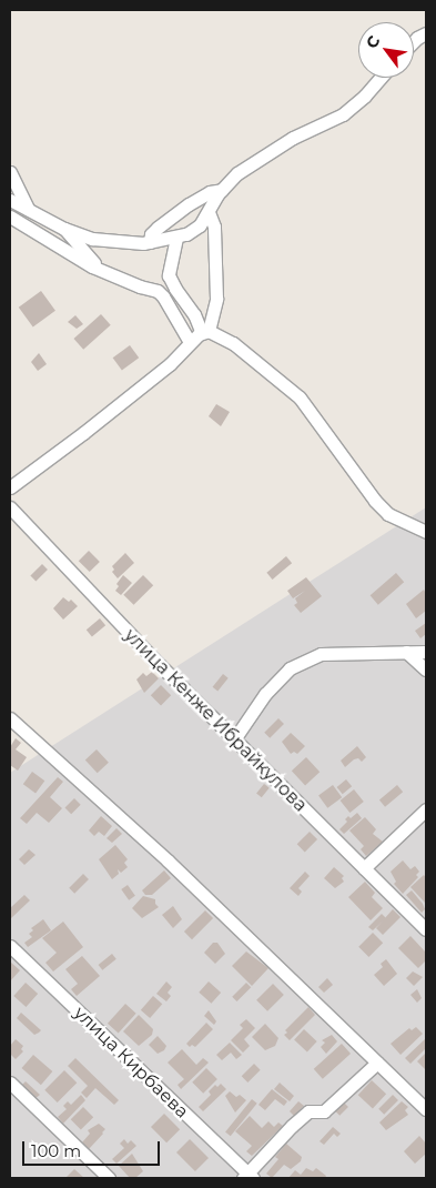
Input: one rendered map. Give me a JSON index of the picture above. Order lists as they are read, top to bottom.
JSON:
{
  "streets": {
    "street": ["улица Кенже Ибрайкулова", "улица Кирбаева"]
  },
  "scale_bar": "100 m",
  "north": "top left"
}
